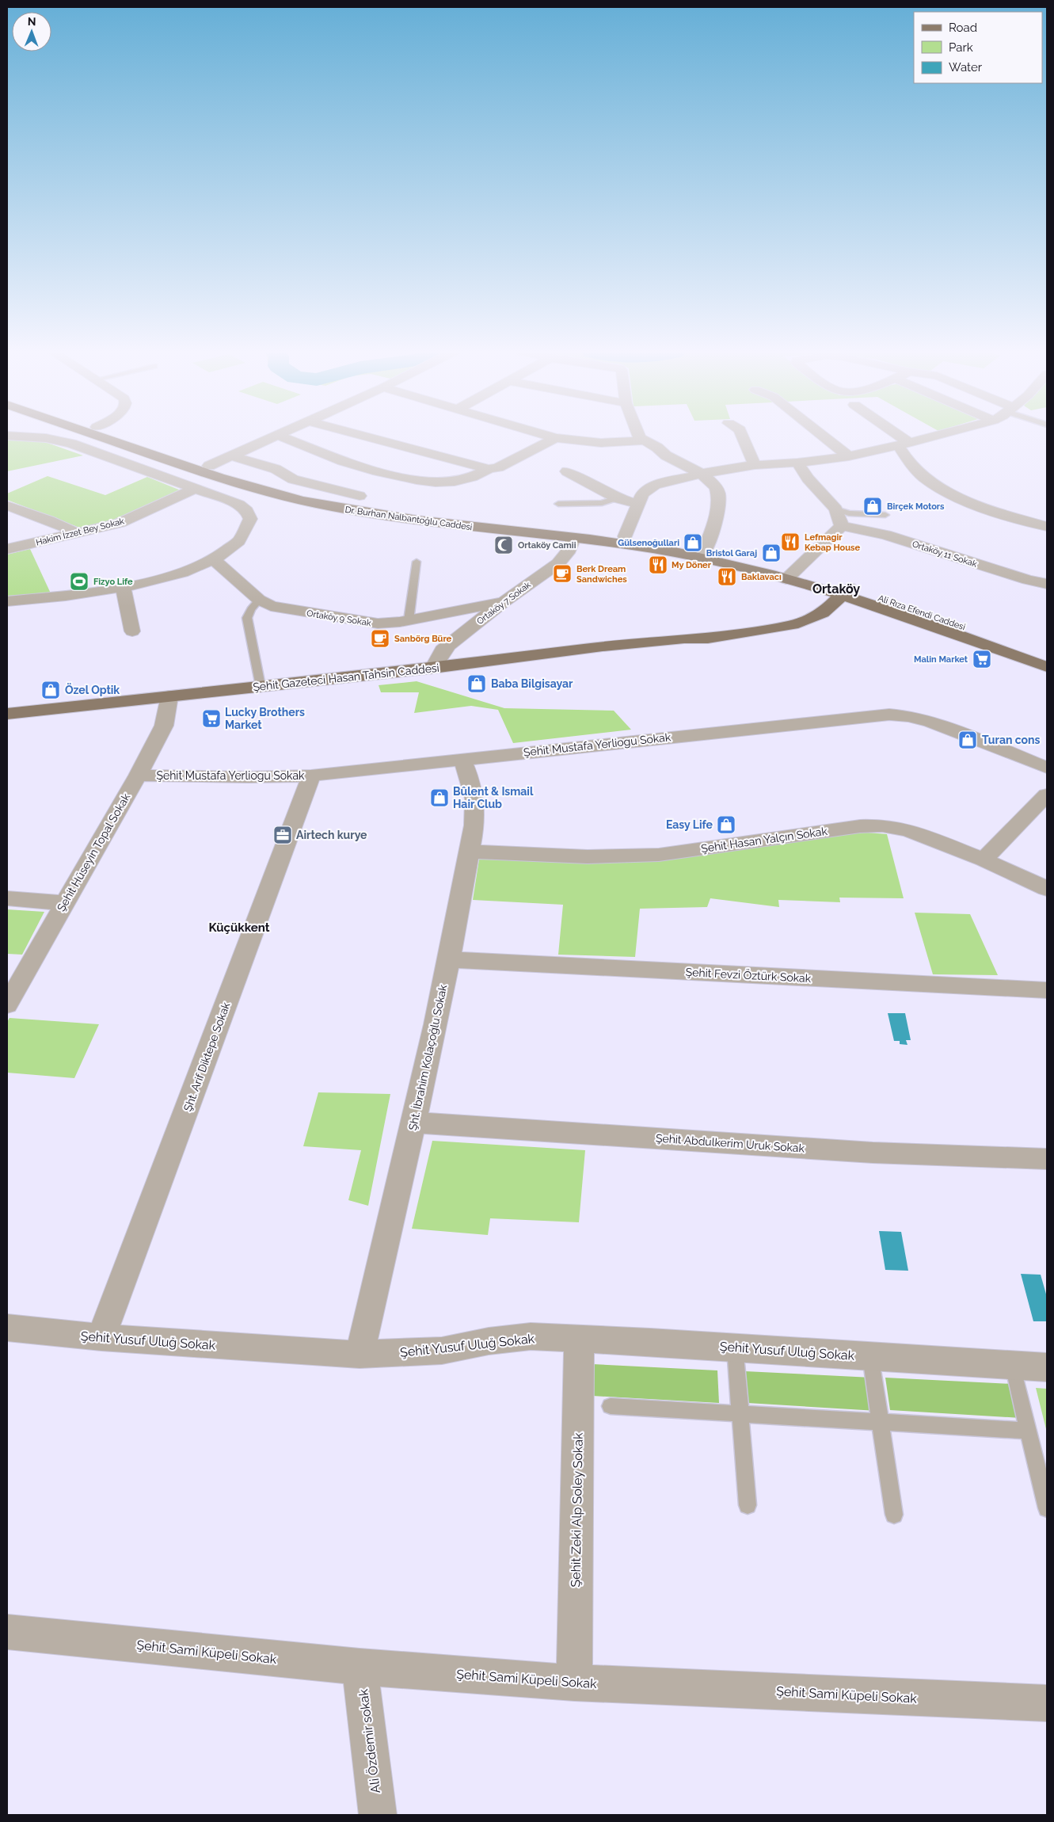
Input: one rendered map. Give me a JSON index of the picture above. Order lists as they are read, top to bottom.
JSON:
{
  "streets": {
    "main road": ["Dr. Burhan Nalbantoğlu Caddesi", "Ali Rıza Efendi Caddesi", "Şehit Gazeteci Hasan Tahsin Caddesi"],
    "street": [
      "Hakim İzzet Bey Sokak",
      "Ortaköy 11 Sokak",
      "Ortaköy 7 Sokak",
      "Ortaköy 9 Sokak",
      "Şehit Mustafa Yerliogu Sokak",
      "Şehit Hasan Yalçın Sokak",
      "Şehit Hüseyin Topal Sokak",
      "Şehit Fevzi Öztürk Sokak",
      "Şht. Arif Diktepe Sokak",
      "Şht. İbrahim Kolaçoğlu Sokak",
      "Şehit Abdulkerim Uruk Sokak",
      "Şehit Yusuf Uluğ Sokak",
      "Şehit Zeki Alp Soley Sokak",
      "Şehit Sami Küpeli Sokak",
      "Ali Özdemir sokak"
    ]
  },
  "crossings": [
    ["Dr. Burhan Nalbantoğlu Caddesi", "Ortaköy 7 Sokak"],
    ["Dr. Burhan Nalbantoğlu Caddesi", "Ali Rıza Efendi Caddesi"],
    ["Dr. Burhan Nalbantoğlu Caddesi", "Şehit Gazeteci Hasan Tahsin Caddesi"],
    ["Ortaköy 7 Sokak", "Ortaköy 9 Sokak"],
    ["Ortaköy 7 Sokak", "Şehit Gazeteci Hasan Tahsin Caddesi"],
    ["Ali Rıza Efendi Caddesi", "Şehit Gazeteci Hasan Tahsin Caddesi"],
    ["Şehit Gazeteci Hasan Tahsin Caddesi", "Şehit Hüseyin Topal Sokak"],
    ["Şehit Mustafa Yerliogu Sokak", "Şehit Hüseyin Topal Sokak"],
    ["Şehit Mustafa Yerliogu Sokak", "Şht. Arif Diktepe Sokak"],
    ["Şehit Mustafa Yerliogu Sokak", "Şht. İbrahim Kolaçoğlu Sokak"],
    ["Şehit Hasan Yalçın Sokak", "Şht. İbrahim Kolaçoğlu Sokak"],
    ["Şehit Fevzi Öztürk Sokak", "Şht. İbrahim Kolaçoğlu Sokak"],
    ["Şht. Arif Diktepe Sokak", "Şehit Yusuf Uluğ Sokak"],
    ["Şht. İbrahim Kolaçoğlu Sokak", "Şehit Abdulkerim Uruk Sokak"],
    ["Şht. İbrahim Kolaçoğlu Sokak", "Şehit Yusuf Uluğ Sokak"],
    ["Şehit Yusuf Uluğ Sokak", "Şehit Zeki Alp Soley Sokak"],
    ["Şehit Zeki Alp Soley Sokak", "Şehit Sami Küpeli Sokak"],
    ["Şehit Sami Küpeli Sokak", "Ali Özdemir sokak"]
  ],
  "districts": ["Ortaköy", "Küçükkent"],
  "places": {
    "shop": [
      "Birçek Motors",
      "Gülsenoğullari",
      "Bristol Garaj",
      "Baba Bilgisayar",
      "Özel Optik",
      "Turan cons",
      "Bûlent & Ismail Hair Club",
      "Easy Life"
    ],
    "restaurant": ["Lefmagir Kebap House", "My Döner", "Baklavacı"],
    "mosque": ["Ortaköy Camii"],
    "cafe": ["Berk Dream Sandwiches", "Sanbörg Büre"],
    "sports": ["Fizyo Life"],
    "supermarket": ["Malin Market", "Lucky Brothers Market"],
    "office": ["Airtech kurye"]
  },
  "legend": ["Road", "Park", "Water"],
  "north": "top"
}
